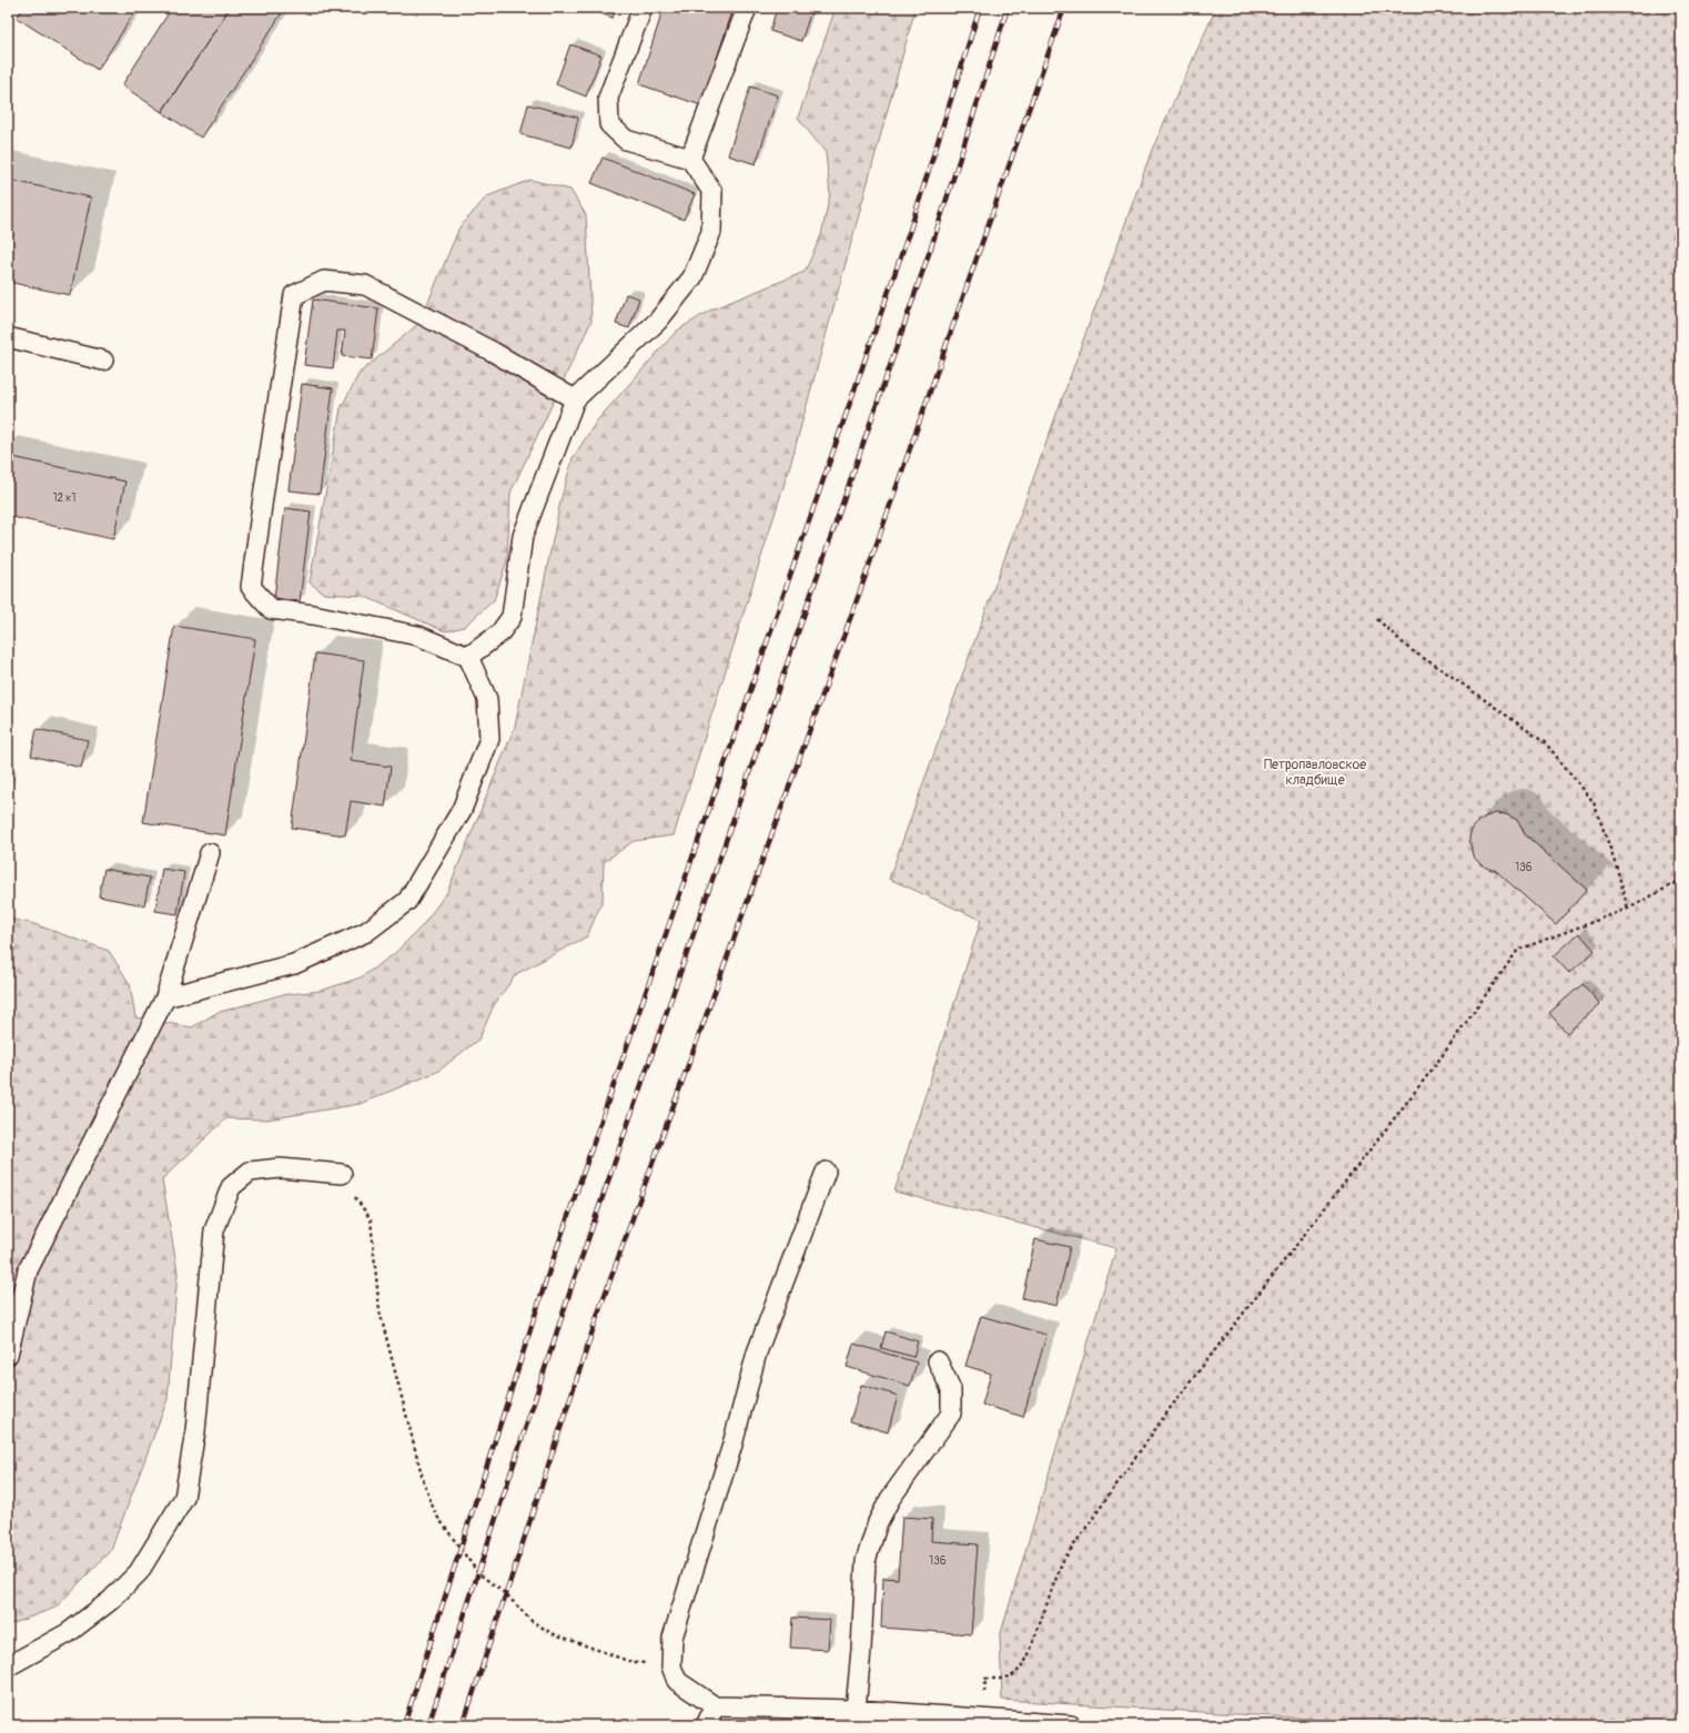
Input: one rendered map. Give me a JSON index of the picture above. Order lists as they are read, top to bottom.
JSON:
{
  "parks": ["Петропавловское кладбище"],
  "house_numbers": ["12 к1", "136", "136"]
}
